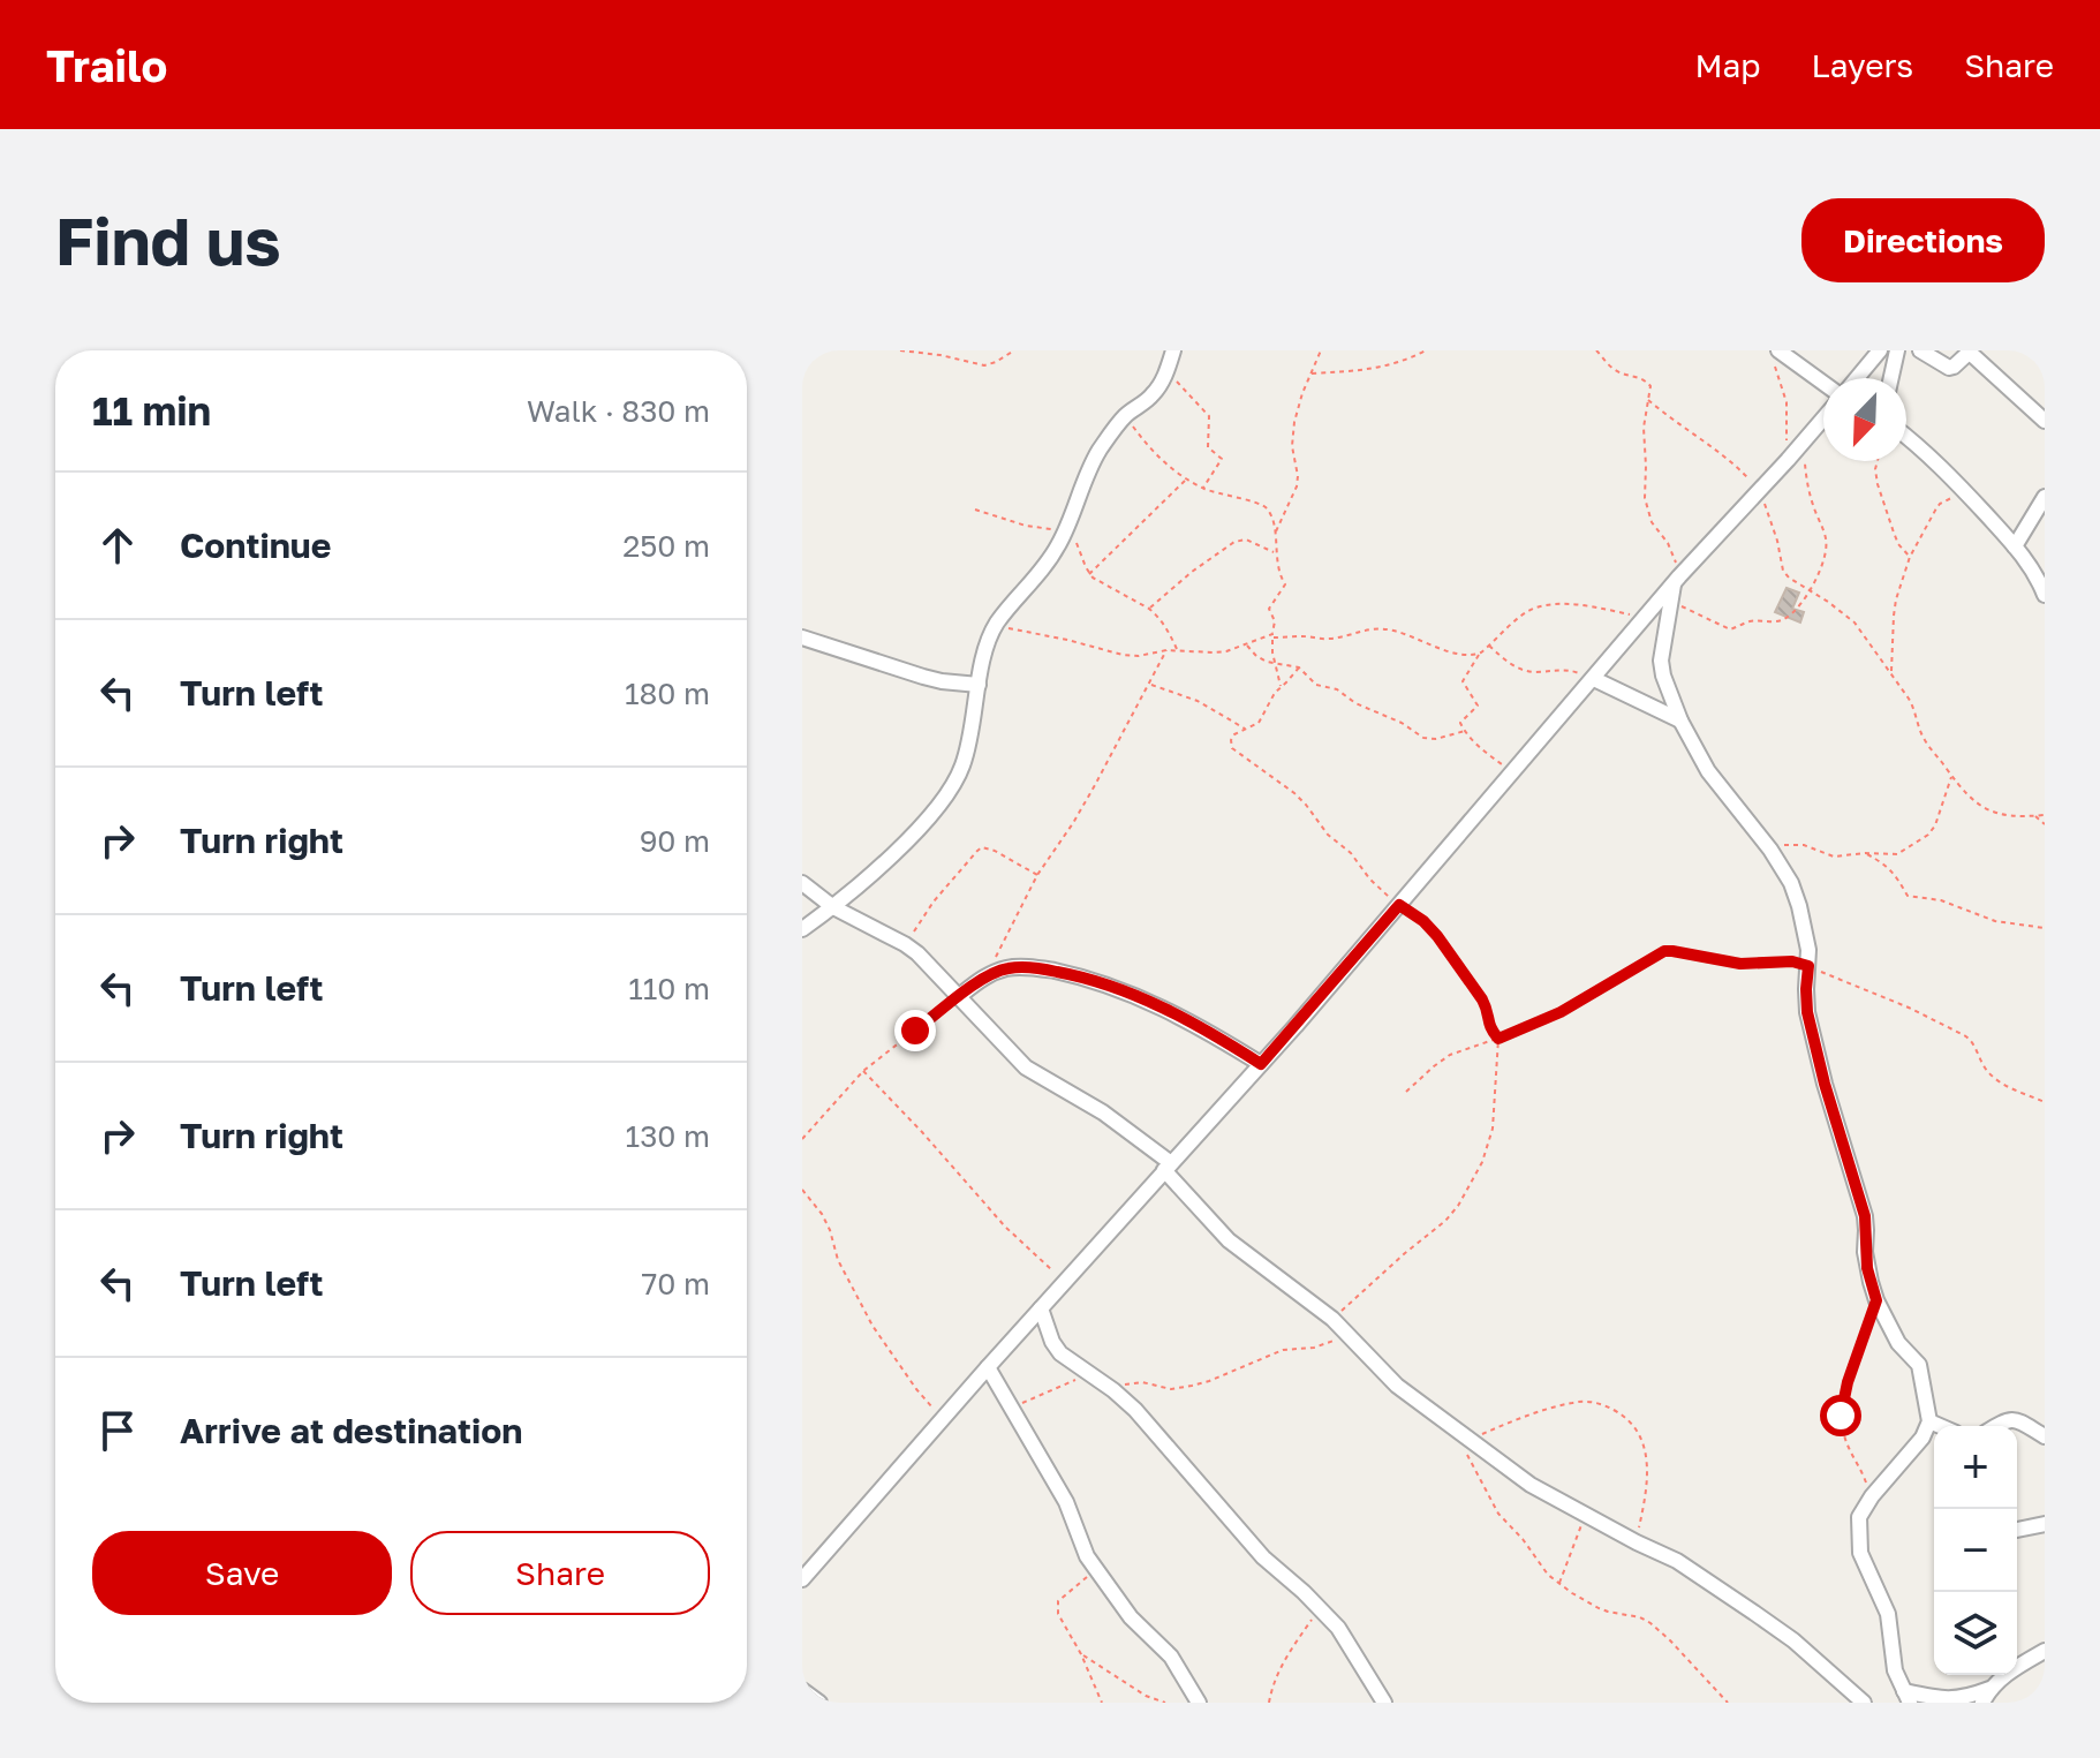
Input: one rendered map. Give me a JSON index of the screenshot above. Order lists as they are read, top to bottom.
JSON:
{
  "north": "bottom left",
  "page": {
    "header": "Trailo",
    "nav": ["Map", "Layers", "Share"],
    "buttons": [
      "Directions",
      ["Save", "Share"]
    ],
    "title": "Find us",
    "heading": ["11 min", "Walk · 830 m"],
    "list": [
      ["Continue", "250 m"],
      ["Turn left", "180 m"],
      ["Turn right", "90 m"],
      ["Turn left", "110 m"],
      ["Turn right", "130 m"],
      ["Turn left", "70 m"],
      "Arrive at destination"
    ],
    "map_buttons": ["+", "−"]
  }
}
